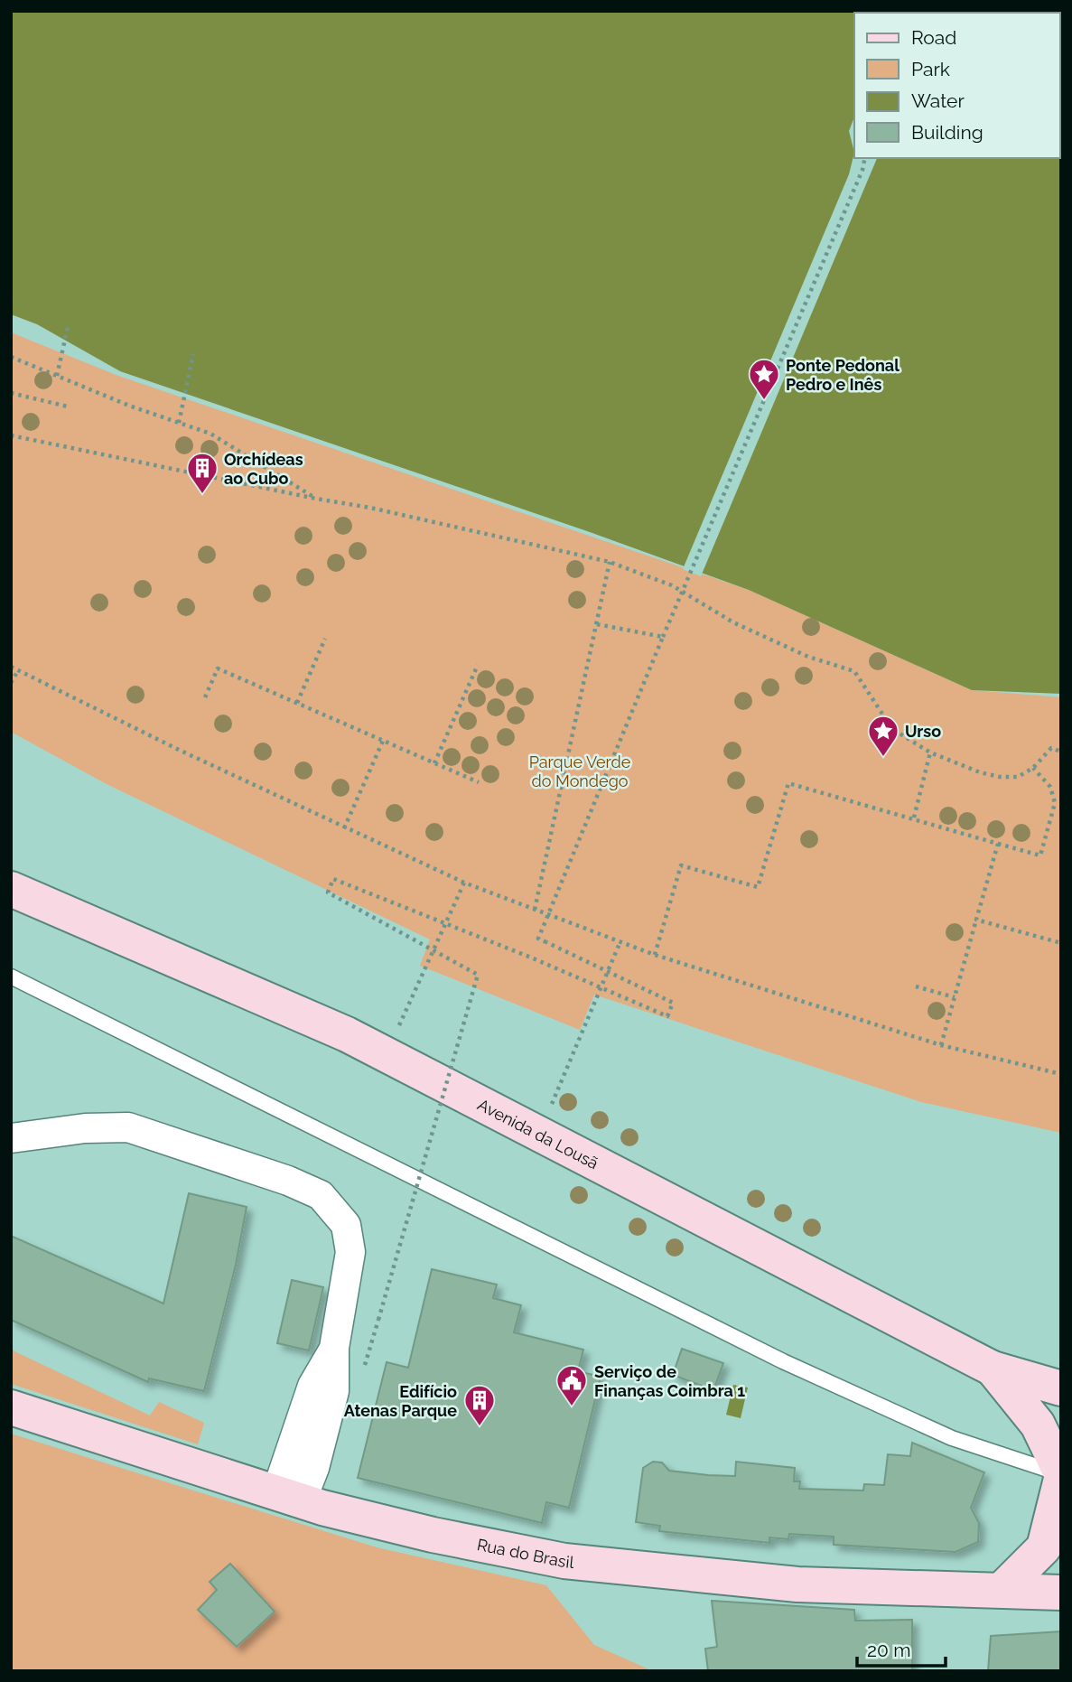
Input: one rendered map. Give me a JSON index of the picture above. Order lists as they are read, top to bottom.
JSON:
{
  "streets": {
    "main road": ["Avenida da Lousã", "Rua do Brasil"]
  },
  "parks": ["Parque Verde do Mondego"],
  "places": {
    "place": ["Ponte Pedonal Pedro e Inês", "Urso"],
    "building": ["Orchídeas ao Cubo", "Edifício Atenas Parque"],
    "public building": ["Serviço de Finanças Coimbra 1"]
  },
  "legend": [
    "Road",
    "Park",
    "Water",
    "Building"
  ],
  "scale_bar": "20 m"
}
